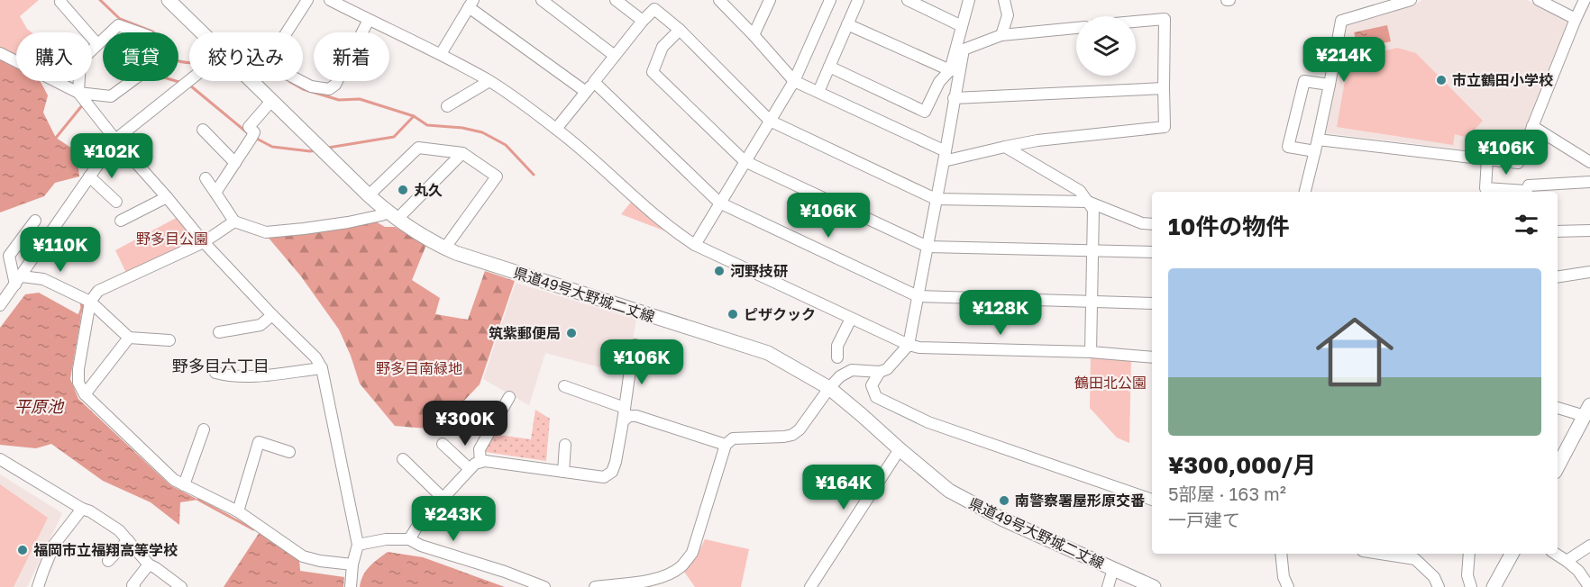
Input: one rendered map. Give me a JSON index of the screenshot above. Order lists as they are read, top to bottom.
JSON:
{
  "streets": {
    "main road": ["県道49号大野城二丈線"]
  },
  "districts": ["野多目六丁目"],
  "water": ["平原池"],
  "parks": ["野多目公園", "野多目南緑地", "鶴田北公園"],
  "places": [
    "市立鶴田小学校",
    "丸久",
    "河野技研",
    "ピザクック",
    "筑紫郵便局",
    "南警察署屋形原交番",
    "福岡市立福翔高等学校"
  ],
  "page": {
    "chip": [
      "購入",
      "賃貸",
      "絞り込み",
      "新着"
    ],
    "price": [
      "¥214K",
      "¥106K",
      "¥102K",
      "¥106K",
      "¥110K",
      "¥128K",
      "¥106K",
      "¥300K",
      "¥164K",
      "¥243K"
    ],
    "heading": "10件の物件",
    "list": [
      {
        "name": "¥300,000/月",
        "note": "5部屋 · 163 m² · 一戸建て"
      }
    ]
  }
}
